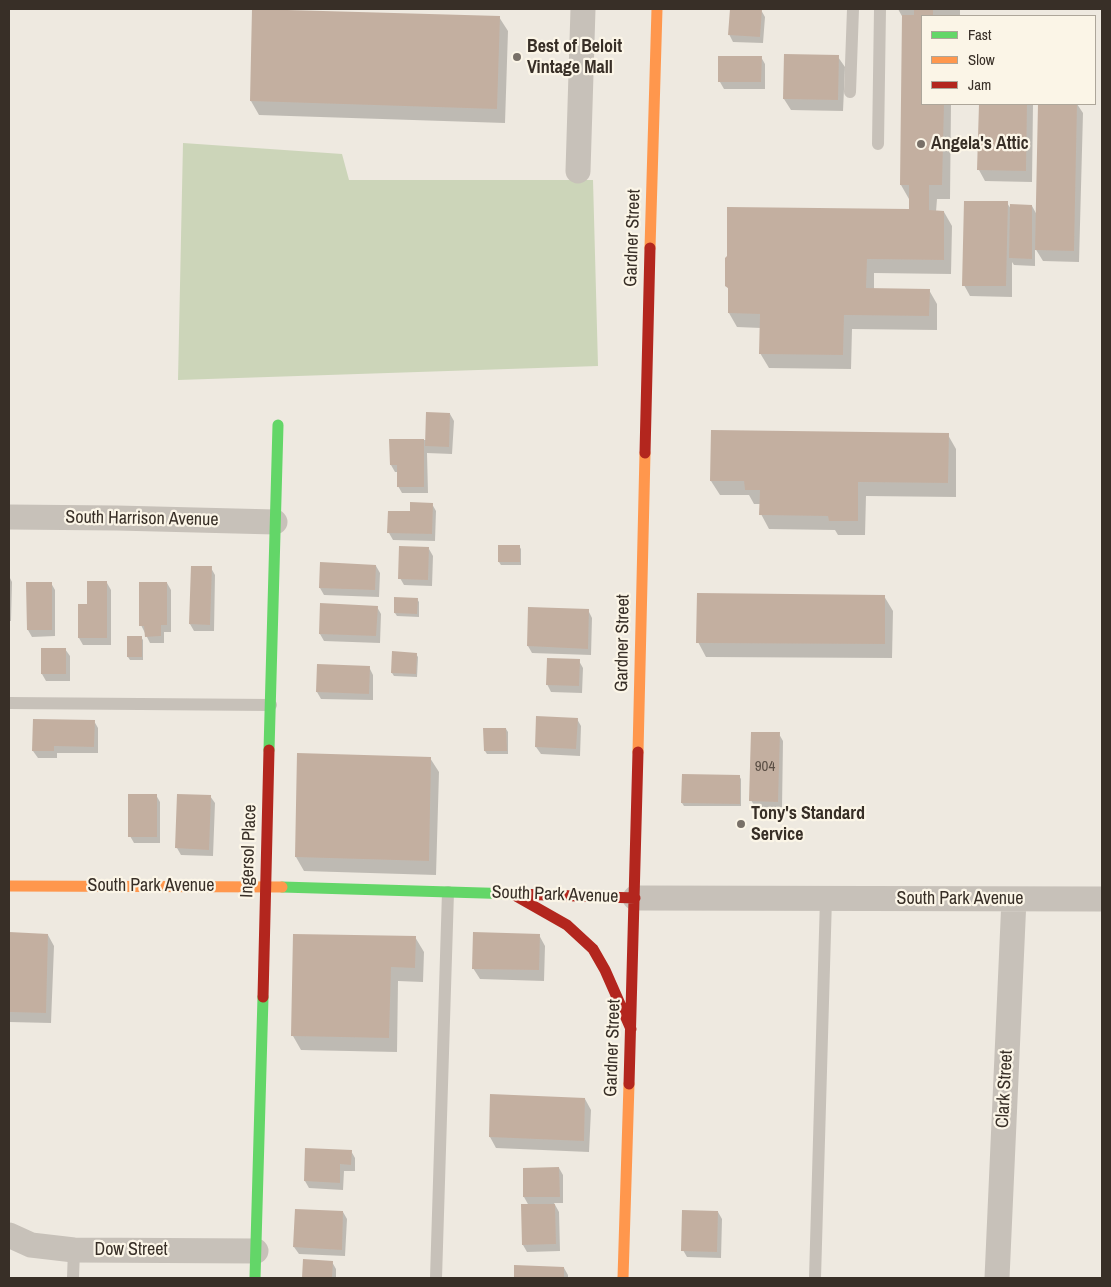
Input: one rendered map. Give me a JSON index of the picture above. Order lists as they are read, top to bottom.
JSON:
{
  "streets": {
    "street": [
      "Gardner Street",
      "South Harrison Avenue",
      "Ingersol Place",
      "South Park Avenue",
      "Clark Street",
      "Dow Street"
    ]
  },
  "crossings": [
    ["Gardner Street", "South Park Avenue"],
    ["South Harrison Avenue", "Ingersol Place"],
    ["Ingersol Place", "South Park Avenue"],
    ["Ingersol Place", "Dow Street"],
    ["South Park Avenue", "Clark Street"]
  ],
  "places": ["Best of Beloit Vintage Mall", "Angela's Attic", "Tony's Standard Service"],
  "house_numbers": ["904"],
  "legend": ["Fast", "Slow", "Jam"]
}
